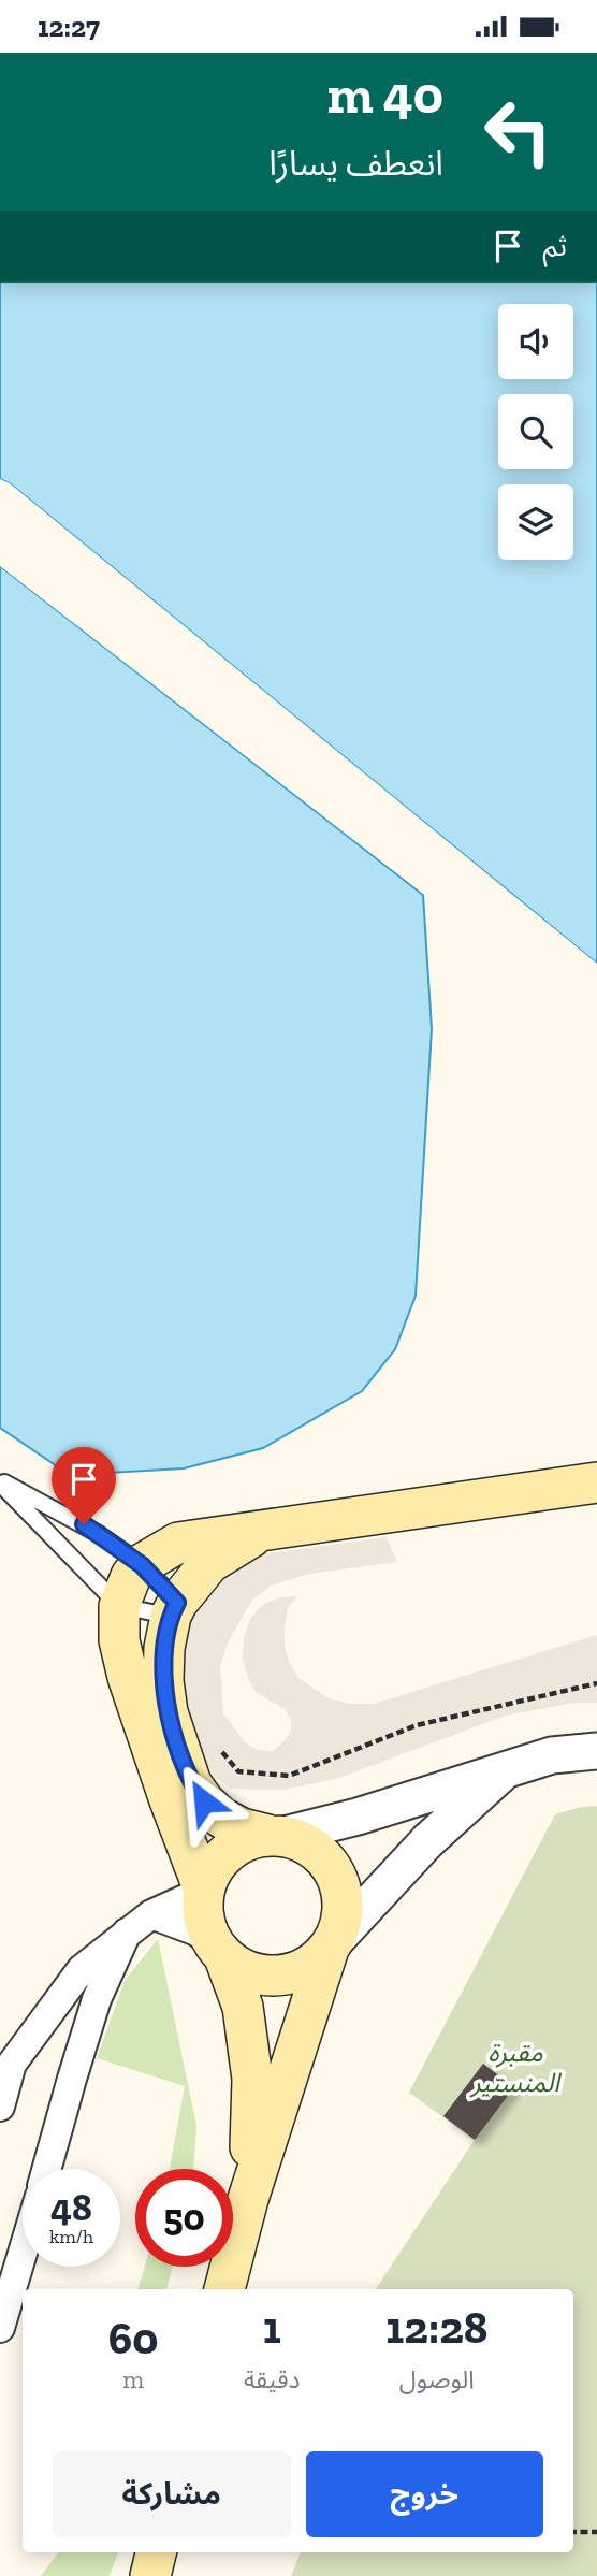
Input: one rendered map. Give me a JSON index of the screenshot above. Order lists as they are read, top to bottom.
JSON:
{
  "parks": ["مقبرة المنستير"],
  "page": {
    "status": "12:27",
    "turn": ["40 m", "انعطف يسارًا"],
    "then": "ثم",
    "speed": "48 km/h",
    "limit": "50",
    "eta": [
      "12:28",
      "الوصول",
      "1",
      "دقيقة",
      "60",
      "m"
    ],
    "buttons": ["خروج", "مشاركة"]
  }
}
